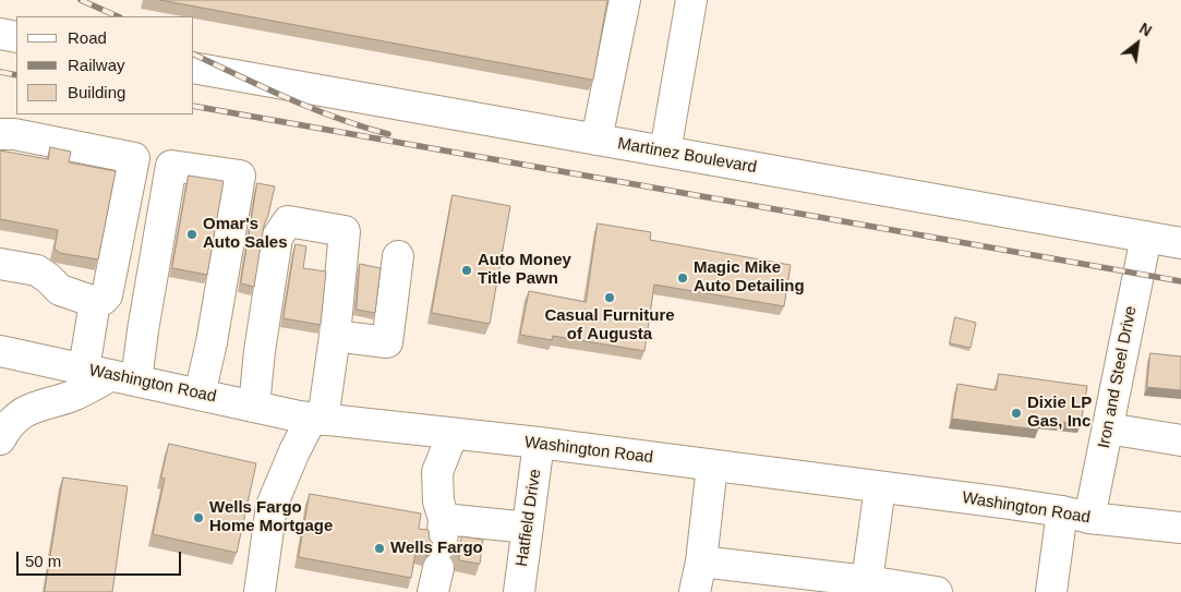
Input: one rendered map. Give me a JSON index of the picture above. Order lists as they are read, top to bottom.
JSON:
{
  "streets": {
    "street": [
      "Martinez Boulevard",
      "Iron and Steel Drive",
      "Washington Road",
      "Hatfield Drive"
    ]
  },
  "crossings": [
    ["Martinez Boulevard", "Iron and Steel Drive"],
    ["Iron and Steel Drive", "Washington Road"],
    ["Washington Road", "Hatfield Drive"]
  ],
  "places": [
    "Omar's Auto Sales",
    "Auto Money Title Pawn",
    "Magic Mike Auto Detailing",
    "Casual Furniture of Augusta",
    "Dixie LP Gas, Inc",
    "Wells Fargo Home Mortgage",
    "Wells Fargo"
  ],
  "legend": ["Road", "Railway", "Building"],
  "scale_bar": "50 m",
  "north": "top right"
}
